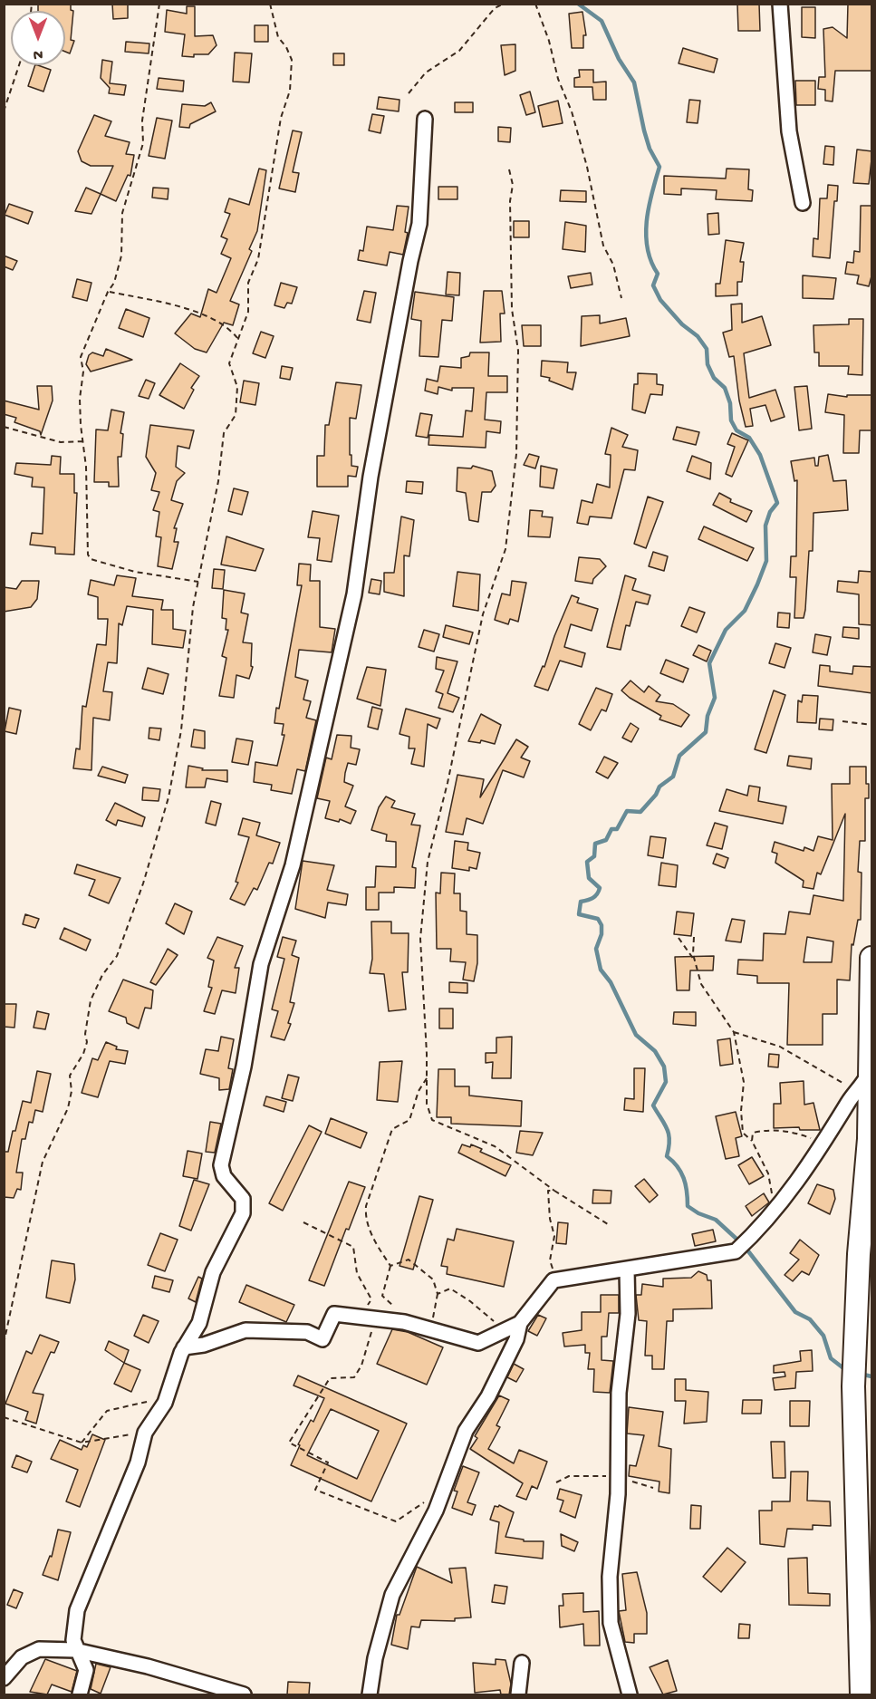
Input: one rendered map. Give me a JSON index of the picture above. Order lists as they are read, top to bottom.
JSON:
{
  "north": "bottom"
}
